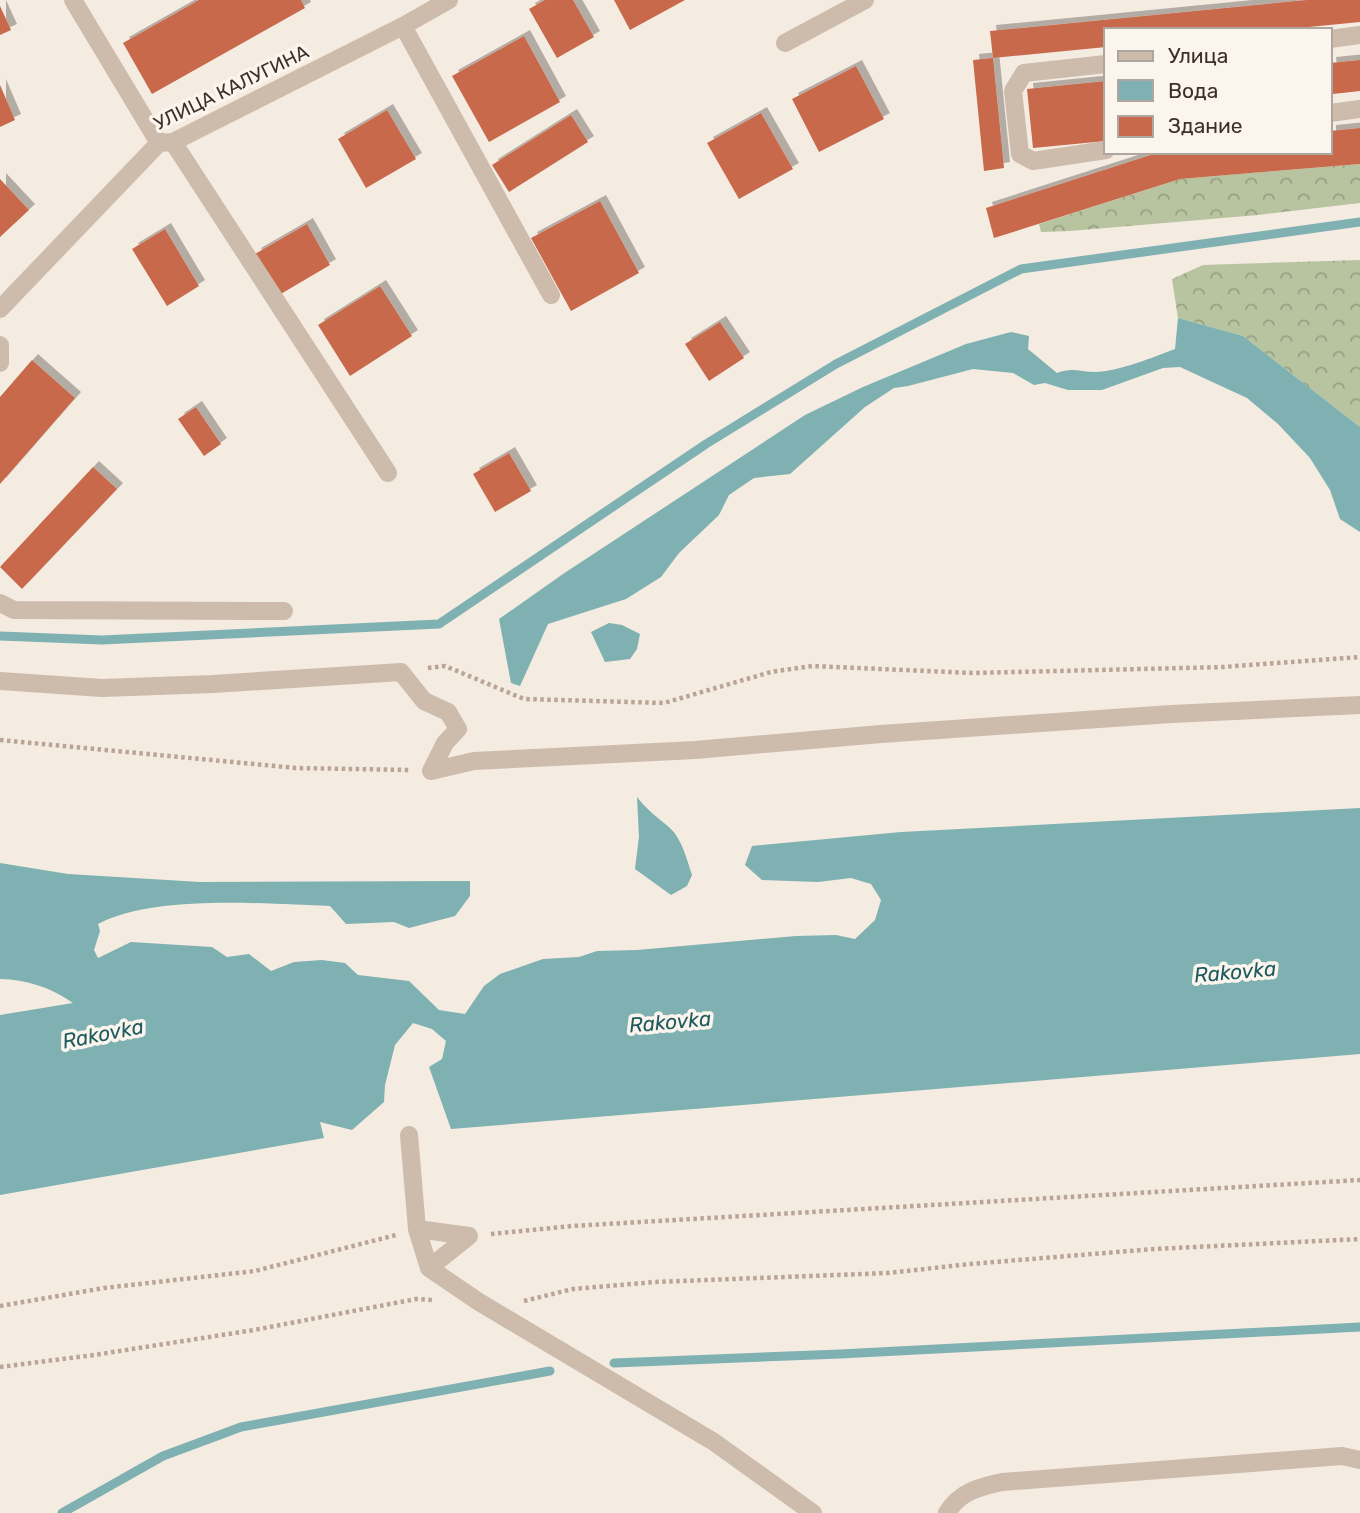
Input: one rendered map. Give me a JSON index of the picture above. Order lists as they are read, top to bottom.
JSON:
{
  "streets": {
    "street": ["УЛИЦА КАЛУГИНА"]
  },
  "water": ["Rakovka"],
  "legend": ["Улица", "Вода", "Здание"]
}
